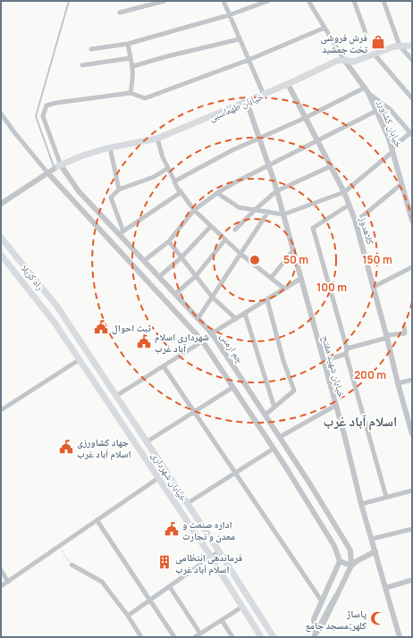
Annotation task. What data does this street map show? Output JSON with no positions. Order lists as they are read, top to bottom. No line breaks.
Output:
{"streets":{"main road":["خیابان طهماسبی","راه کربلا","خیابان شهرداری"],"street":["خیابان کشاورز","کلاهدوز","چم ارمنی","خیابان شهید مفتح"]},"crossings":[["خیابان طهماسبی","خیابان کشاورز"],["خیابان طهماسبی","کلاهدوز"],["خیابان طهماسبی","چم ارمنی"],["خیابان طهماسبی","خیابان شهید مفتح"],["راه کربلا","خیابان شهرداری"]],"districts":["اسلام آباد غرب"],"places":{"shop":["فرش فروشی تخت جمشید"],"public building":["ثبت احوال","شهرداری اسلام آباد غرب","جهاد کشاورزی اسلام آباد غرب","اداره صنعت و معدن و تجارت"],"building":["فرماندهی انتظامی اسلام آباد غرب"],"mosque":["پاساژ کلهر;مسجد جامع"]},"rings":["50 m","150 m","100 m","200 m"]}
